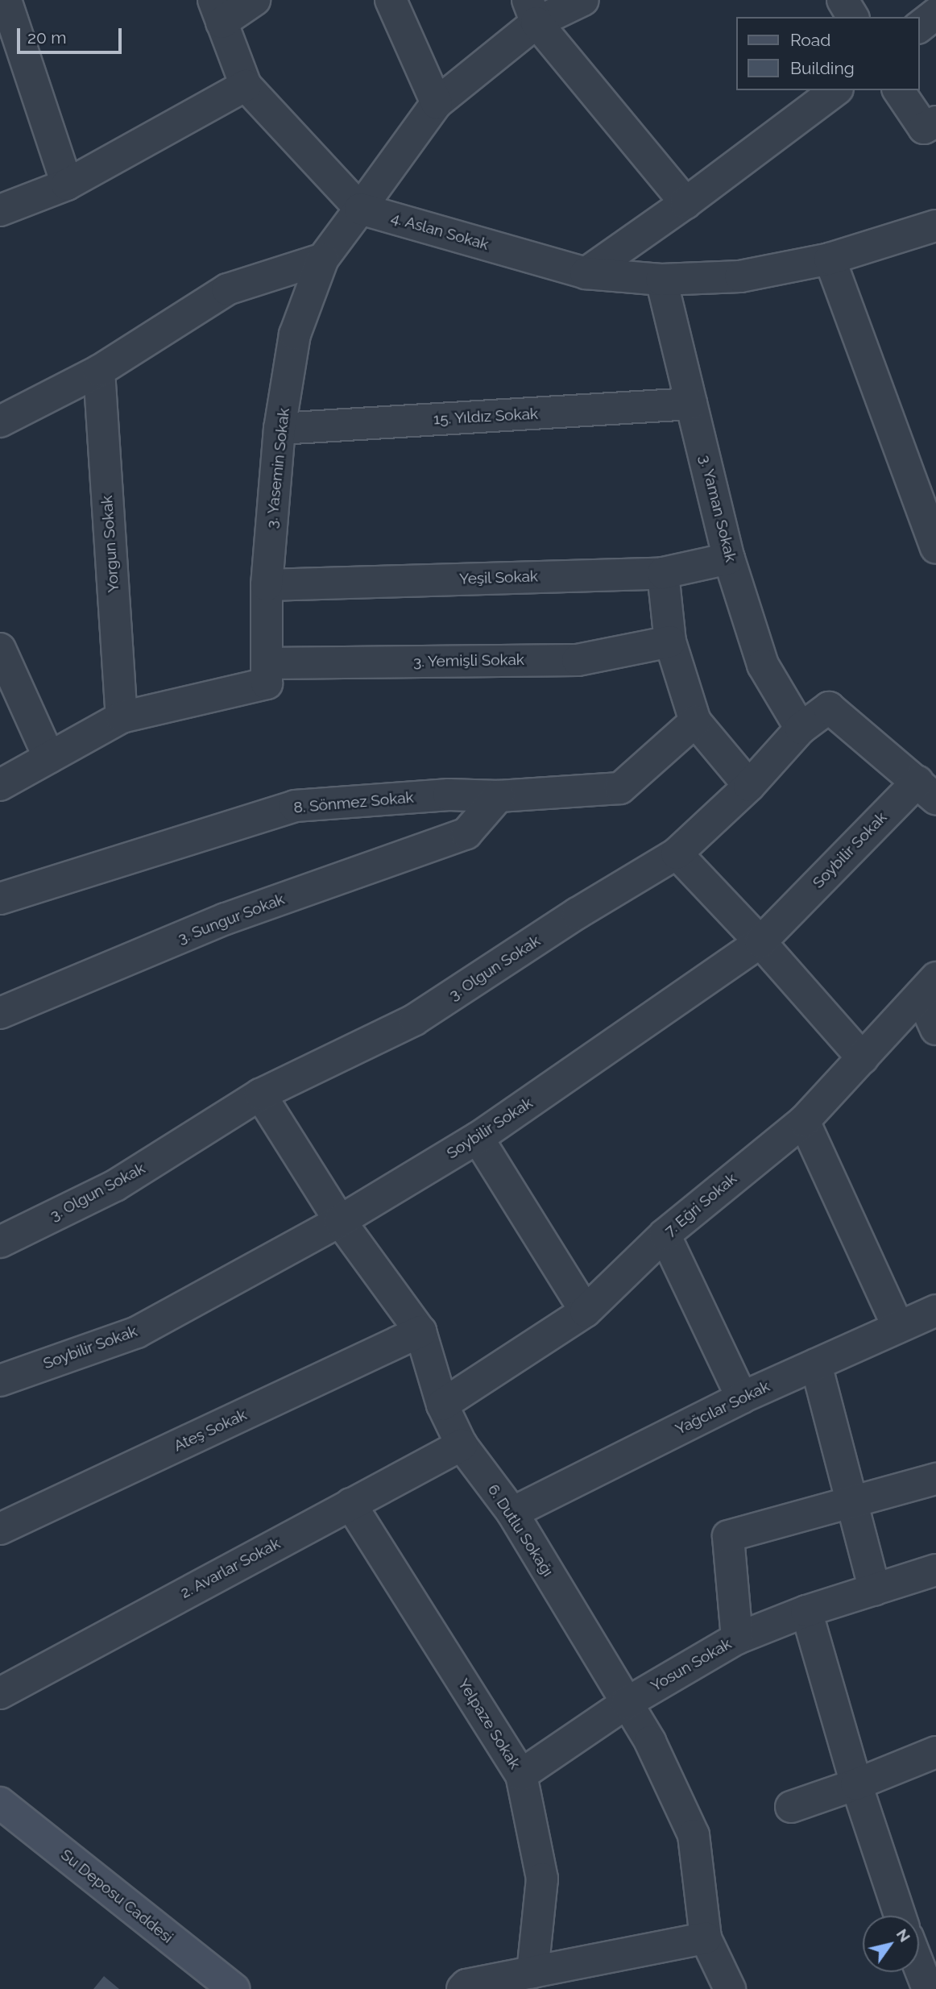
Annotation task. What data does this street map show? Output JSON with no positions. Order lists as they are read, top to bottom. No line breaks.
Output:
{"streets":{"main road":["Su Deposu Caddesi"],"street":["4. Aslan Sokak","15. Yıldız Sokak","3. Yasemin Sokak","3. Yaman Sokak","Yorgun Sokak","Yeşil Sokak","3. Yemişli Sokak","8. Sönmez Sokak","Soybilir Sokak","3. Sungur Sokak","3. Olgun Sokak","7. Eğri Sokak","Yağcılar Sokak","Ateş Sokak","6. Dutlu Sokağı","2. Avarlar Sokak","Yosun Sokak","Yelpaze Sokak"]},"crossings":[["4. Aslan Sokak","3. Yaman Sokak"],["15. Yıldız Sokak","3. Yasemin Sokak"],["15. Yıldız Sokak","3. Yaman Sokak"],["3. Yasemin Sokak","Yeşil Sokak"],["3. Yasemin Sokak","3. Yemişli Sokak"],["3. Yaman Sokak","Yeşil Sokak"],["3. Yaman Sokak","3. Olgun Sokak"],["Yorgun Sokak","3. Yemişli Sokak"],["8. Sönmez Sokak","3. Sungur Sokak"],["Soybilir Sokak","3. Olgun Sokak"],["Soybilir Sokak","6. Dutlu Sokağı"],["3. Olgun Sokak","6. Dutlu Sokağı"],["7. Eğri Sokak","6. Dutlu Sokağı"],["Yağcılar Sokak","6. Dutlu Sokağı"],["Ateş Sokak","6. Dutlu Sokağı"],["6. Dutlu Sokağı","2. Avarlar Sokak"],["6. Dutlu Sokağı","Yosun Sokak"],["2. Avarlar Sokak","Yelpaze Sokak"],["Yosun Sokak","Yelpaze Sokak"]],"legend":["Road","Building"],"scale_bar":"20 m","north":"top right"}
